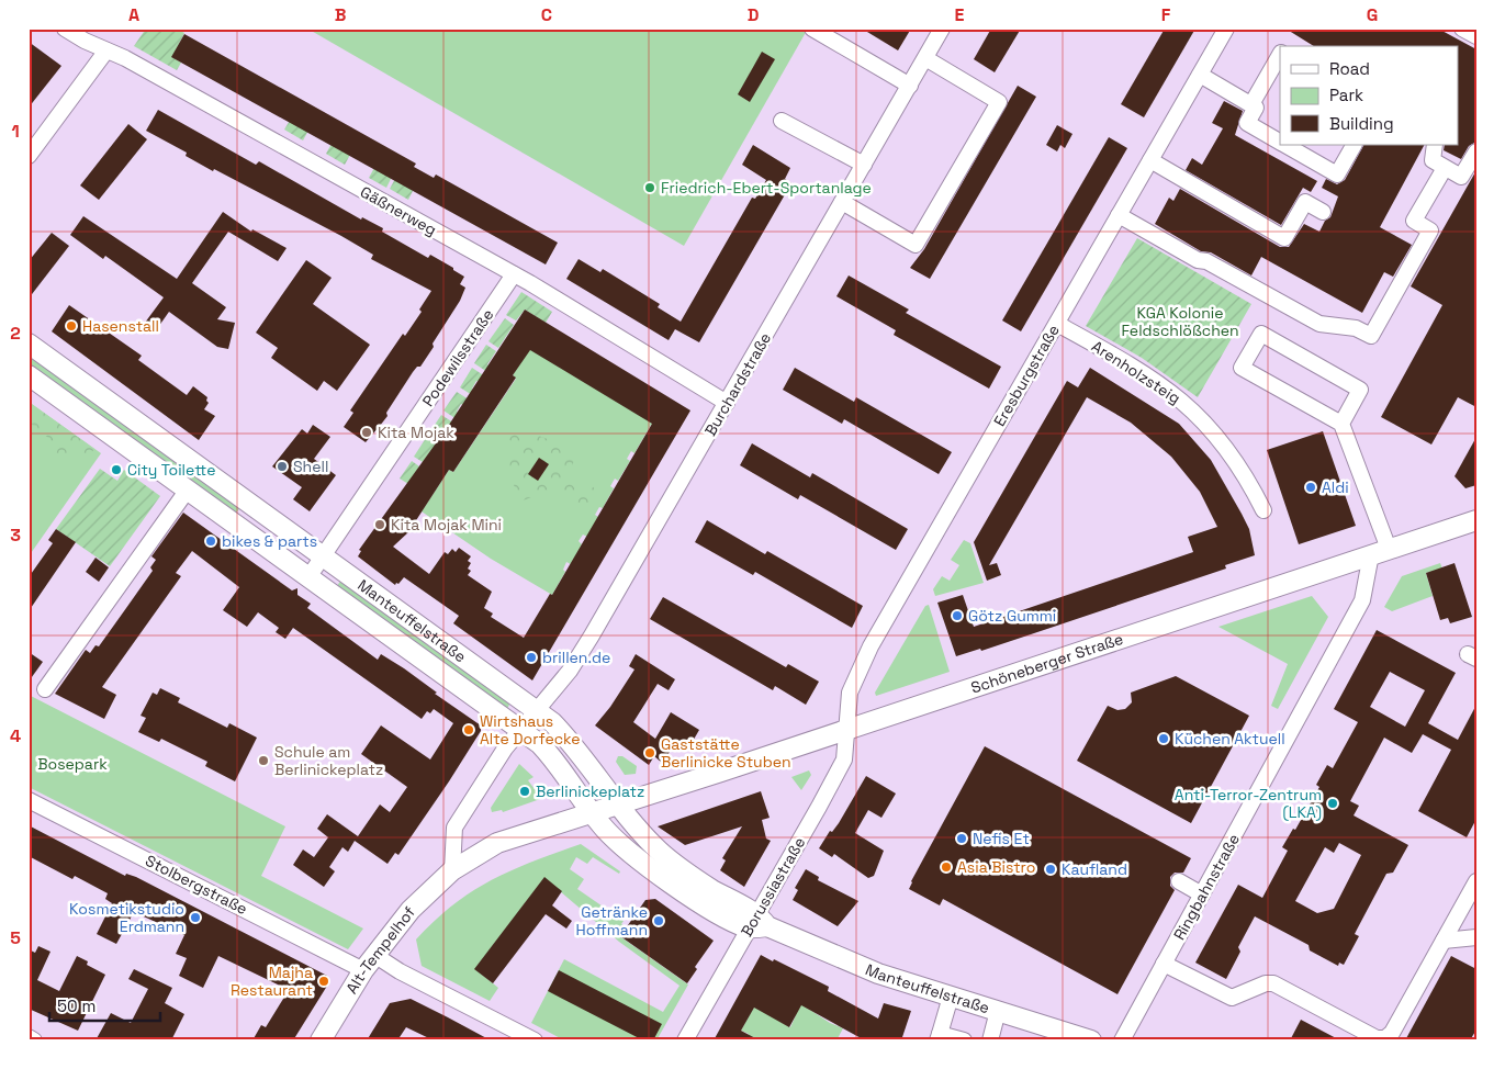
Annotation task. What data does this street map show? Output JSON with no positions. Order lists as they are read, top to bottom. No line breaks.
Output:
{"streets":{"main road":["Manteuffelstraße","Schöneberger Straße","Alt-Tempelhof"],"street":["Gäßnerweg","Podewilsstraße","Arenholzsteig","Eresburgstraße","Burchardstraße","Stolbergstraße","Borussiastraße","Ringbahnstraße"]},"crossings":[["Gäßnerweg","Podewilsstraße"],["Gäßnerweg","Burchardstraße"],["Podewilsstraße","Manteuffelstraße"],["Arenholzsteig","Eresburgstraße"],["Eresburgstraße","Schöneberger Straße"],["Eresburgstraße","Borussiastraße"],["Burchardstraße","Manteuffelstraße"],["Manteuffelstraße","Schöneberger Straße"],["Manteuffelstraße","Borussiastraße"],["Manteuffelstraße","Alt-Tempelhof"],["Schöneberger Straße","Borussiastraße"],["Schöneberger Straße","Ringbahnstraße"],["Schöneberger Straße","Alt-Tempelhof"],["Stolbergstraße","Alt-Tempelhof"]],"parks":["KGA Kolonie Feldschlößchen","Bosepark"],"places":["Friedrich-Ebert-Sportanlage","Hasenstall","Kita Mojak","Shell","City Toilette","Aldi","Kita Mojak Mini","bikes & parts","Götz Gummi","brillen.de","Wirtshaus Alte Dorfecke","Küchen Aktuell","Gaststätte Berlinicke Stuben","Schule am Berlinickeplatz","Berlinickeplatz","Anti-Terror-Zentrum (LKA)","Nefis Et","Asia Bistro","Kaufland","Kosmetikstudio Erdmann","Getränke Hoffmann","Majha Restaurant"],"legend":["Road","Park","Building"],"scale_bar":"50 m","grid":{"columns":["A","B","C","D","E","F","G"],"rows":["1","2","3","4","5"]}}
